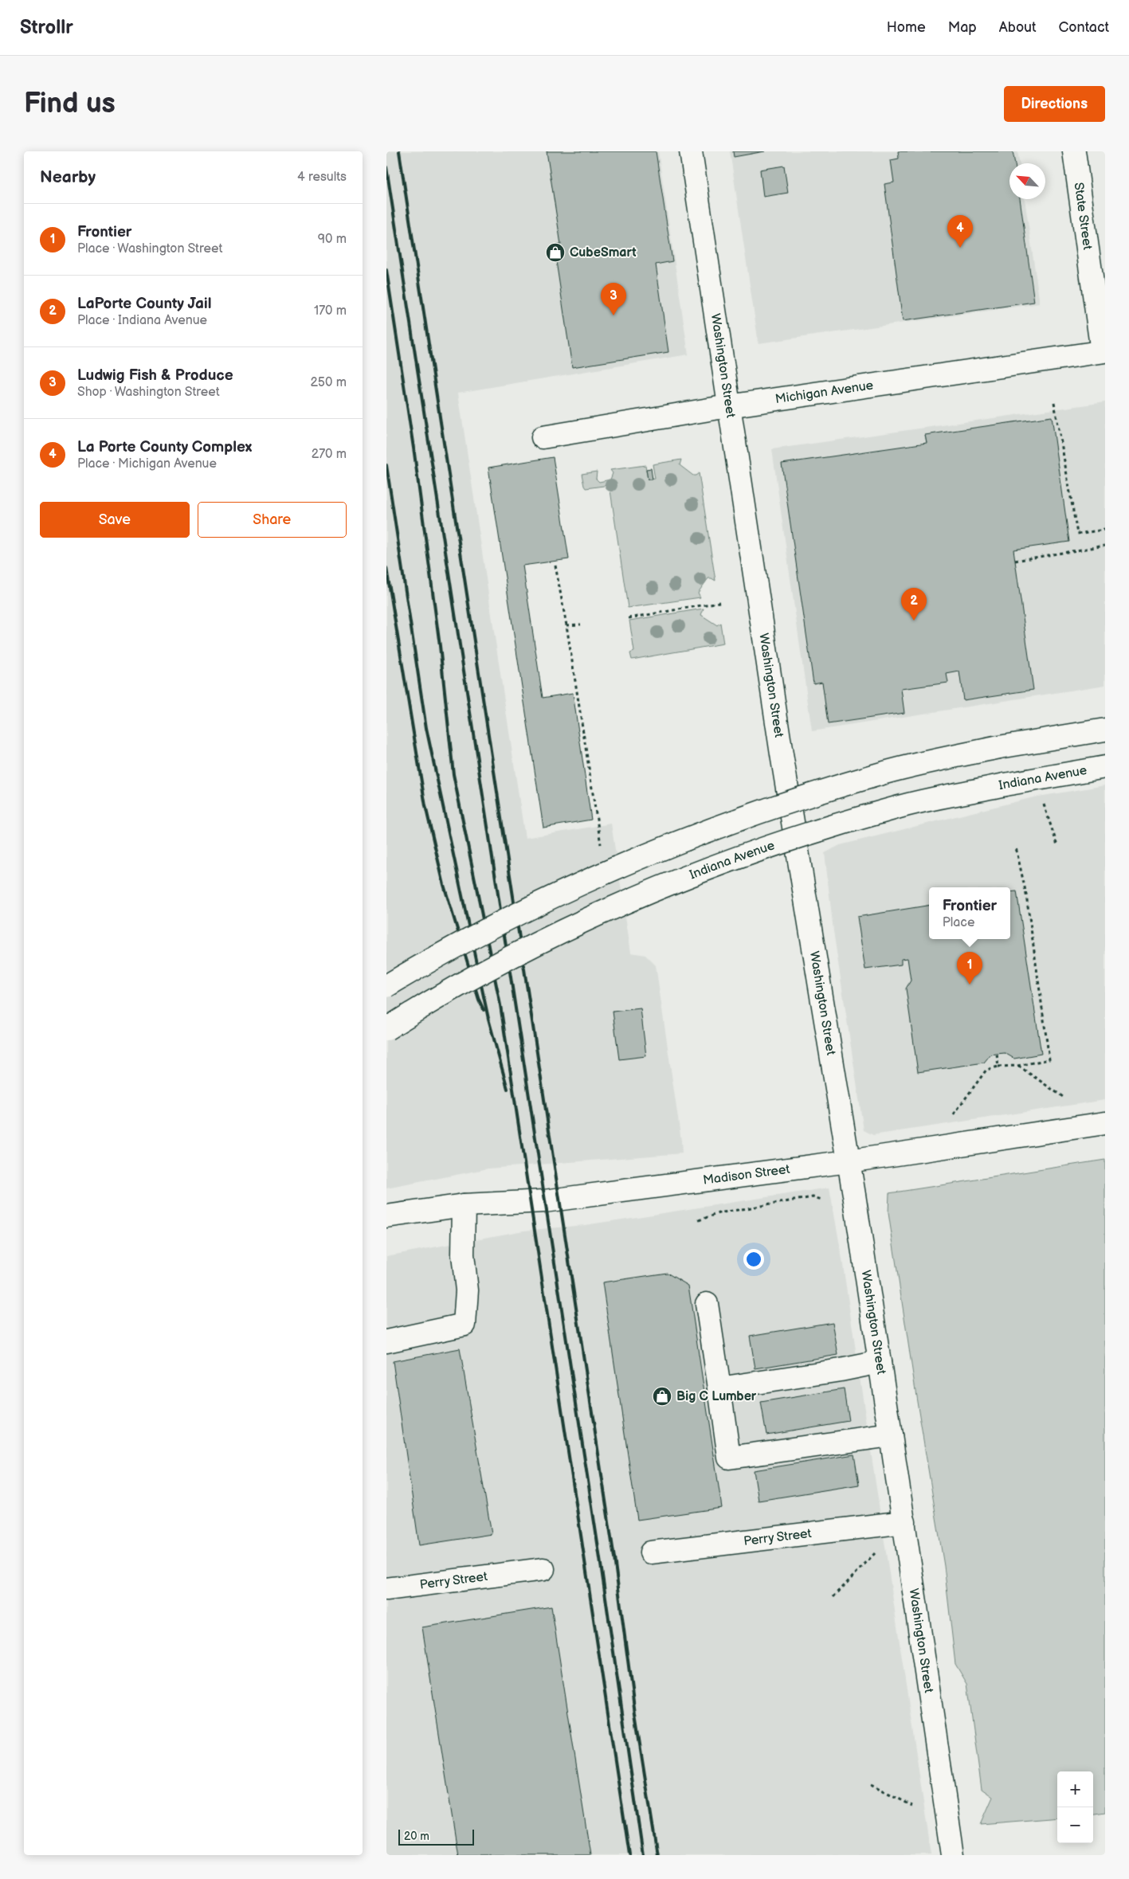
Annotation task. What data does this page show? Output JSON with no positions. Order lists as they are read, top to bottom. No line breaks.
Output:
{"streets":{"street":["State Street","Washington Street","Michigan Avenue","Indiana Avenue","Madison Street","Perry Street"]},"crossings":[["State Street","Michigan Avenue"],["Washington Street","Michigan Avenue"],["Washington Street","Madison Street"],["Washington Street","Perry Street"]],"places":{"shop":["CubeSmart","Big C Lumber"]},"scale_bar":"20 m","north":"top left","page":{"header":"Strollr","nav":["Home","Map","About","Contact"],"buttons":["Directions",["Save","Share"]],"title":"Find us","heading":["Nearby","4 results"],"list":[{"mark":"1","name":"Frontier","note":"Place · Washington Street","value":"90 m"},{"mark":"2","name":"LaPorte County Jail","note":"Place · Indiana Avenue","value":"170 m"},{"mark":"3","name":"Ludwig Fish & Produce","note":"Shop · Washington Street","value":"250 m"},{"mark":"4","name":"La Porte County Complex","note":"Place · Michigan Avenue","value":"270 m"}],"pins":["4","3","2","1"],"popup":["Frontier","Place"],"map_buttons":["+","−"],"scale":"20 m"}}
